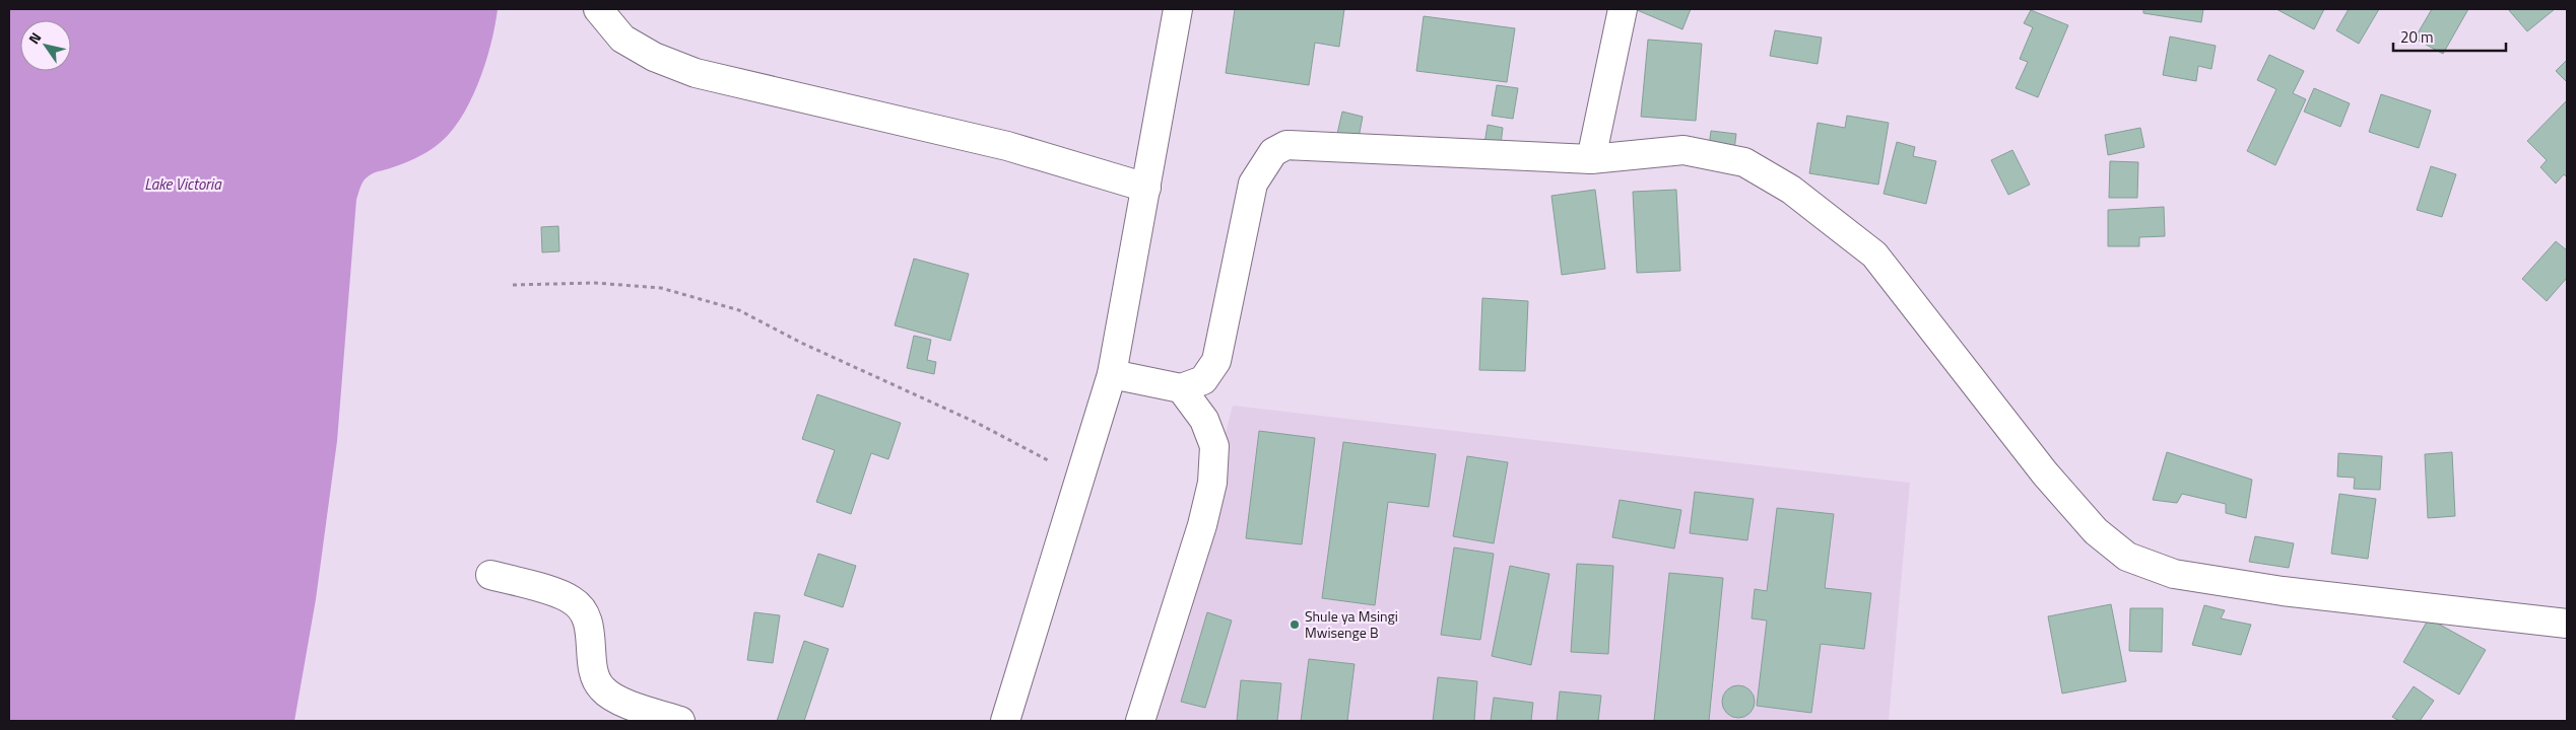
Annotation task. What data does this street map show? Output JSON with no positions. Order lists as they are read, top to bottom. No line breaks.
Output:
{"water":["Lake Victoria"],"places":["Shule ya Msingi Mwisenge B"],"scale_bar":"20 m","north":"top left"}
